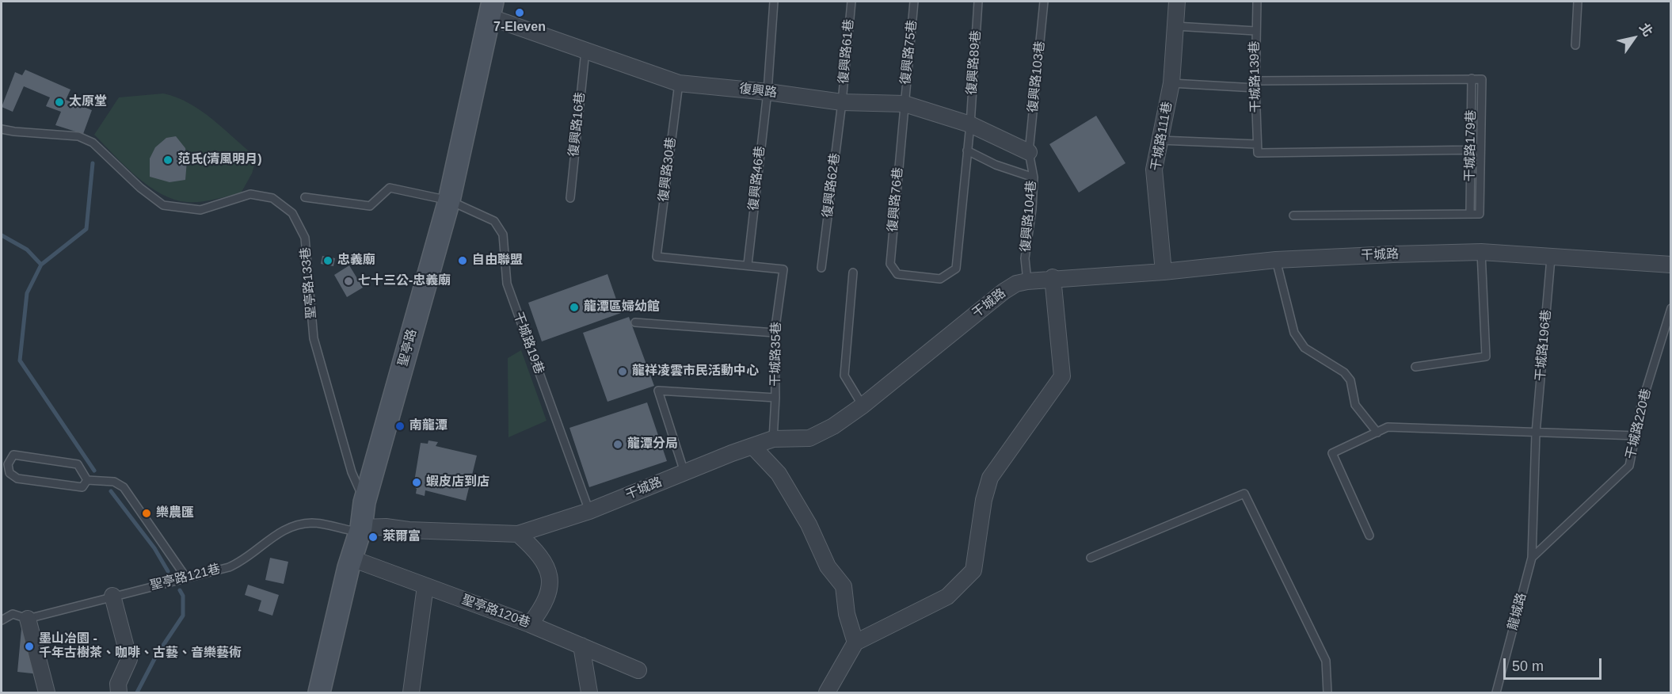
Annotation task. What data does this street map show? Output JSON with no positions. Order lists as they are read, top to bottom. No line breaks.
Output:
{"streets":{"street":["復興路","干城路111巷","干城路","聖亭路","聖亭路120巷"],"lane":["復興路61巷","復興路75巷","復興路89巷","復興路103巷","干城路139巷","復興路16巷","干城路179巷","復興路30巷","復興路46巷","復興路62巷","復興路76巷","復興路104巷","聖亭路133巷","干城路19巷","干城路196巷","干城路35巷","干城路220巷","聖亭路121巷","龍城路"]},"crossings":[["復興路61巷","復興路"],["復興路61巷","復興路62巷"],["復興路75巷","復興路"],["復興路75巷","復興路76巷"],["復興路89巷","復興路"],["復興路89巷","復興路76巷"],["復興路103巷","復興路"],["復興路103巷","復興路104巷"],["干城路139巷","干城路179巷"],["復興路","復興路16巷"],["復興路","復興路30巷"],["復興路","復興路46巷"],["復興路","復興路62巷"],["復興路","復興路76巷"],["復興路","復興路104巷"],["復興路","聖亭路"],["干城路111巷","干城路"],["復興路30巷","復興路46巷"],["復興路30巷","干城路35巷"],["復興路46巷","干城路35巷"],["復興路104巷","干城路"],["干城路","干城路19巷"],["干城路","干城路196巷"],["干城路","聖亭路"],["干城路","干城路35巷"],["干城路","聖亭路121巷"],["聖亭路133巷","聖亭路"],["干城路19巷","聖亭路"],["干城路196巷","干城路220巷"],["干城路196巷","龍城路"],["聖亭路","聖亭路121巷"],["聖亭路","聖亭路120巷"],["干城路220巷","龍城路"]],"places":["7-Eleven","太原堂","范氏(清風明月)","忠義廟","自由聯盟","七十三公-忠義廟","龍潭區婦幼館","龍祥凌雲市民活動中心","南龍潭","龍潭分局","蝦皮店到店","樂農匯","萊爾富","墨山冶園 - 千年古樹茶、咖啡、古藝、音樂藝術"],"scale_bar":"50 m","north":"top right"}
